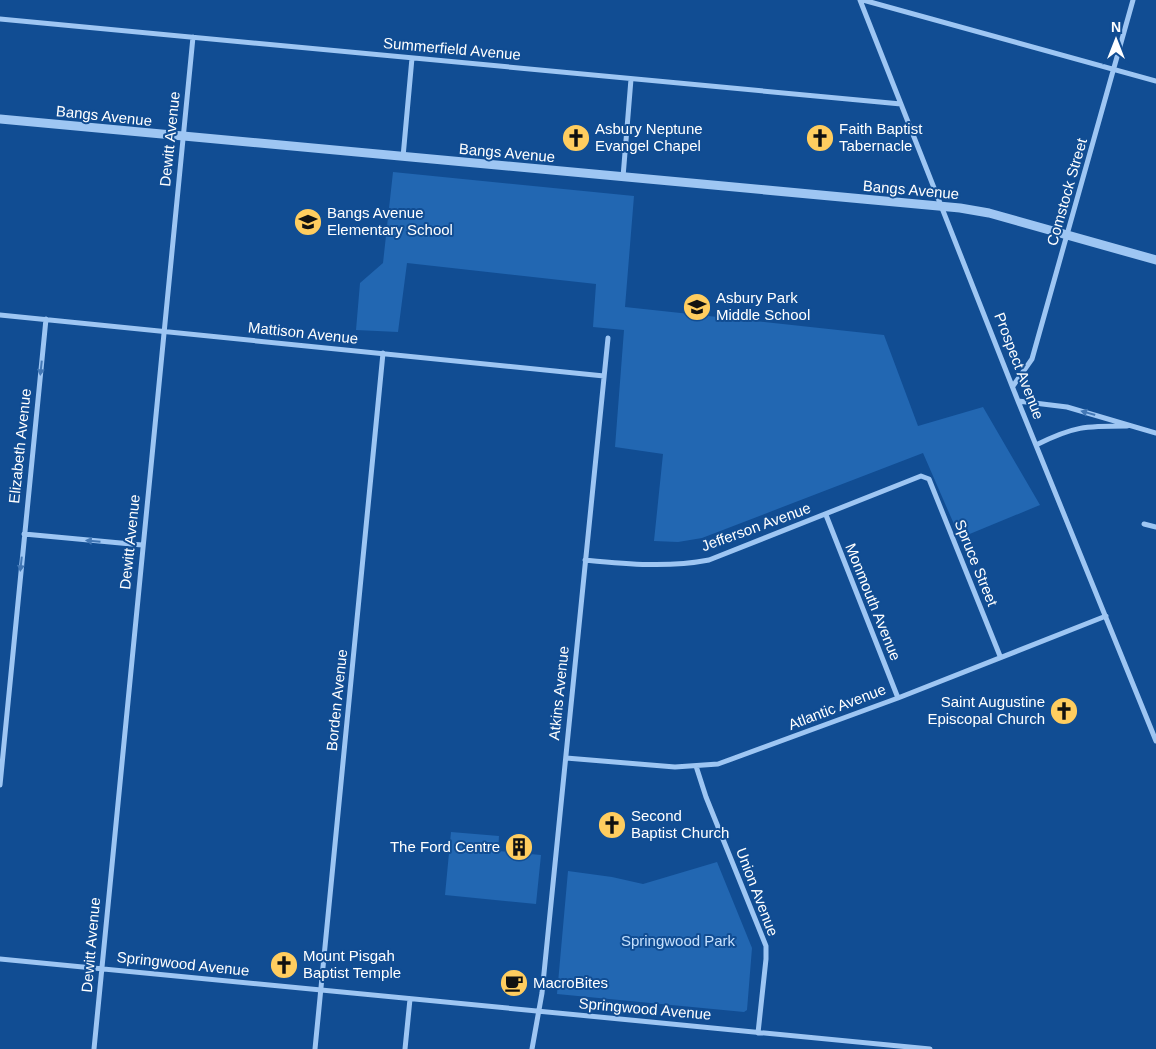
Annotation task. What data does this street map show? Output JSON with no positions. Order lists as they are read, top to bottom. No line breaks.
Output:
{"streets":{"street":["Summerfield Avenue","Bangs Avenue","Dewitt Avenue","Comstock Street","Mattison Avenue","Prospect Avenue","Elizabeth Avenue","Jefferson Avenue","Spruce Street","Monmouth Avenue","Atkins Avenue","Borden Avenue","Atlantic Avenue","Union Avenue","Springwood Avenue"]},"crossings":[["Summerfield Avenue","Dewitt Avenue"],["Summerfield Avenue","Prospect Avenue"],["Bangs Avenue","Dewitt Avenue"],["Bangs Avenue","Comstock Street"],["Bangs Avenue","Prospect Avenue"],["Dewitt Avenue","Mattison Avenue"],["Dewitt Avenue","Springwood Avenue"],["Comstock Street","Prospect Avenue"],["Mattison Avenue","Elizabeth Avenue"],["Mattison Avenue","Atkins Avenue"],["Mattison Avenue","Borden Avenue"],["Prospect Avenue","Atlantic Avenue"],["Jefferson Avenue","Spruce Street"],["Jefferson Avenue","Monmouth Avenue"],["Jefferson Avenue","Atkins Avenue"],["Spruce Street","Atlantic Avenue"],["Monmouth Avenue","Atlantic Avenue"],["Atkins Avenue","Atlantic Avenue"],["Atkins Avenue","Springwood Avenue"],["Borden Avenue","Springwood Avenue"],["Atlantic Avenue","Union Avenue"],["Union Avenue","Springwood Avenue"]],"one_way":["Elizabeth Avenue"],"parks":["Springwood Park"],"places":{"church":["Asbury Neptune Evangel Chapel","Faith Baptist Tabernacle","Saint Augustine Episcopal Church","Second Baptist Church","Mount Pisgah Baptist Temple"],"school or university":["Bangs Avenue Elementary School","Asbury Park Middle School"],"building":["The Ford Centre"],"cafe":["MacroBites"]},"north":"top"}
